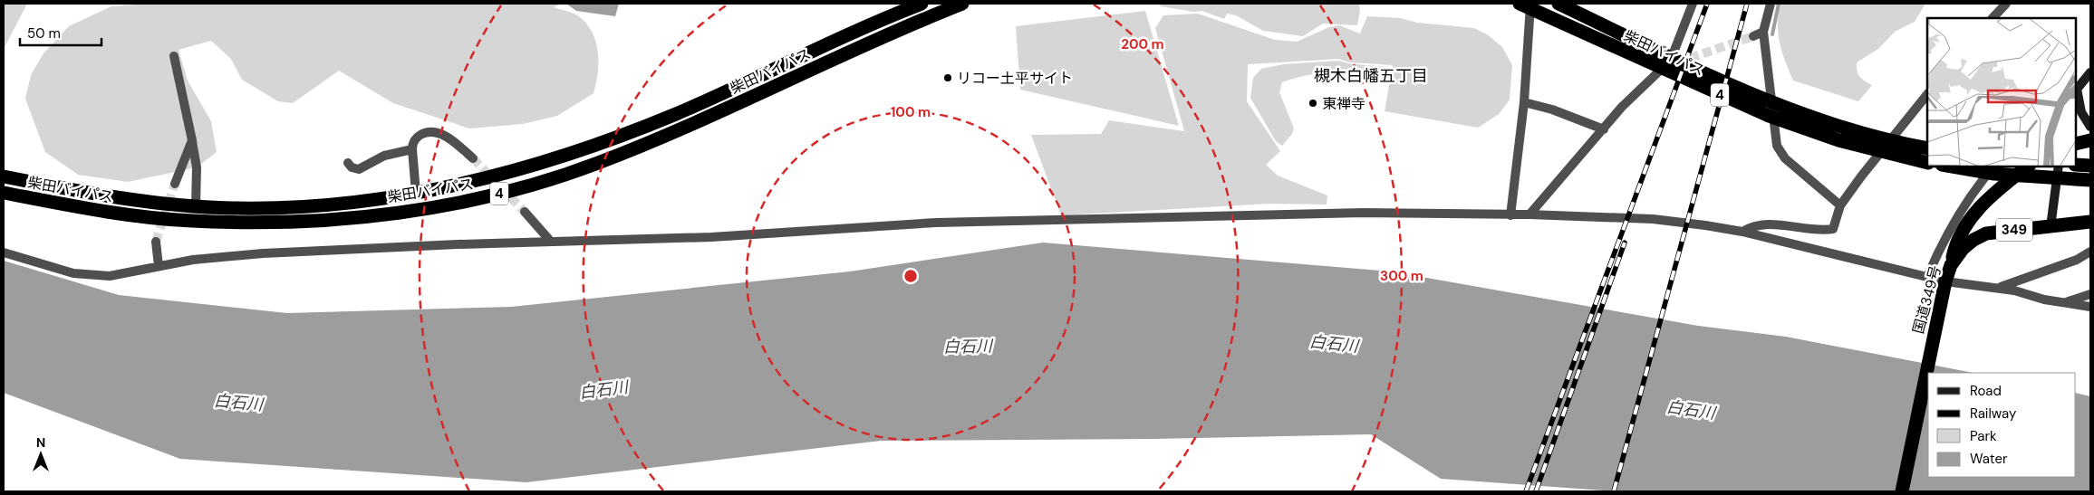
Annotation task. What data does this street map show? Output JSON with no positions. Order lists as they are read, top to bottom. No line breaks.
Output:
{"streets":{"highway":["柴田バイパス","4","349","国道349号"]},"crossings":[["349","国道349号"]],"districts":["槻木白幡五丁目"],"water":["白石川"],"places":["リコー土平サイト","東禅寺"],"legend":["Road","Railway","Park","Water"],"scale_bar":"50 m","north":"top","rings":["200 m","100 m","300 m"]}
